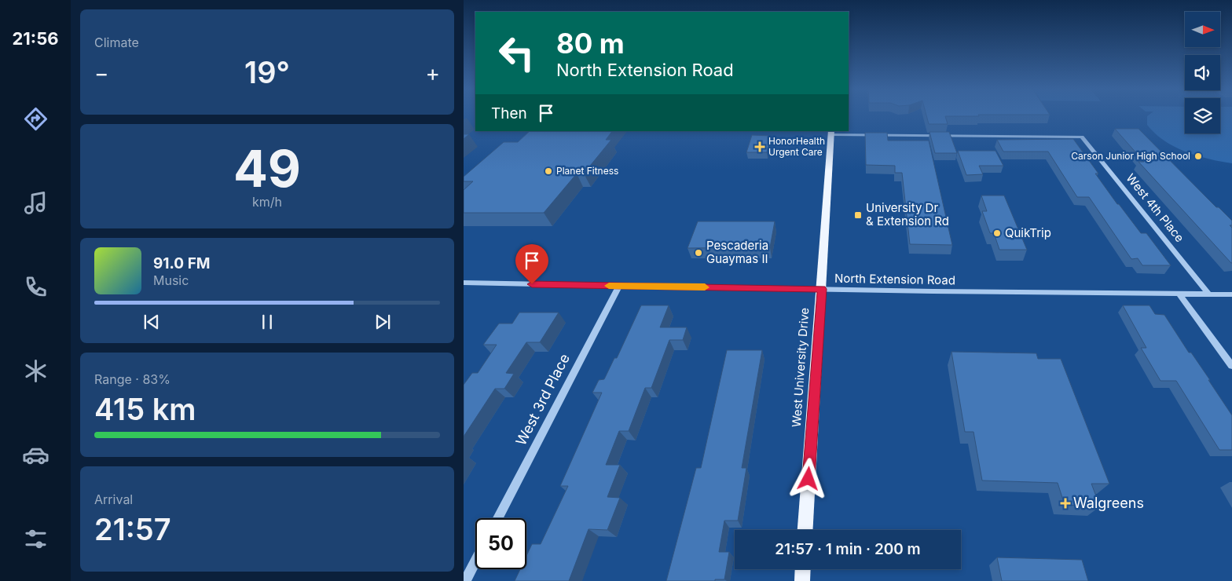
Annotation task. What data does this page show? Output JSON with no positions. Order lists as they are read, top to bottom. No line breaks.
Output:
{"streets":{"main road":["West University Drive"],"street":["West 4th Place","North Extension Road","West 3rd Place"]},"crossings":[["West 4th Place","North Extension Road"],["West 4th Place","West University Drive"],["North Extension Road","West University Drive"],["North Extension Road","West 3rd Place"]],"places":{"health":["HonorHealth Urgent Care","Walgreens"],"other":["Carson Junior High School","Planet Fitness","QuikTrip","Pescaderia Guaymas II"],"transit":["University Dr & Extension Rd"]},"north":"right","page":{"tabs":"21:56","tile":["Climate",["49","km/h"],["Range · 83%","415 km"],["Arrival","21:57"]],"turn":["80 m","North Extension Road"],"heat":["−","19°","+"],"then":"Then","song":["91.0 FM","Music"],"limit":"50","trip":"21:57 · 1 min · 200 m"}}
